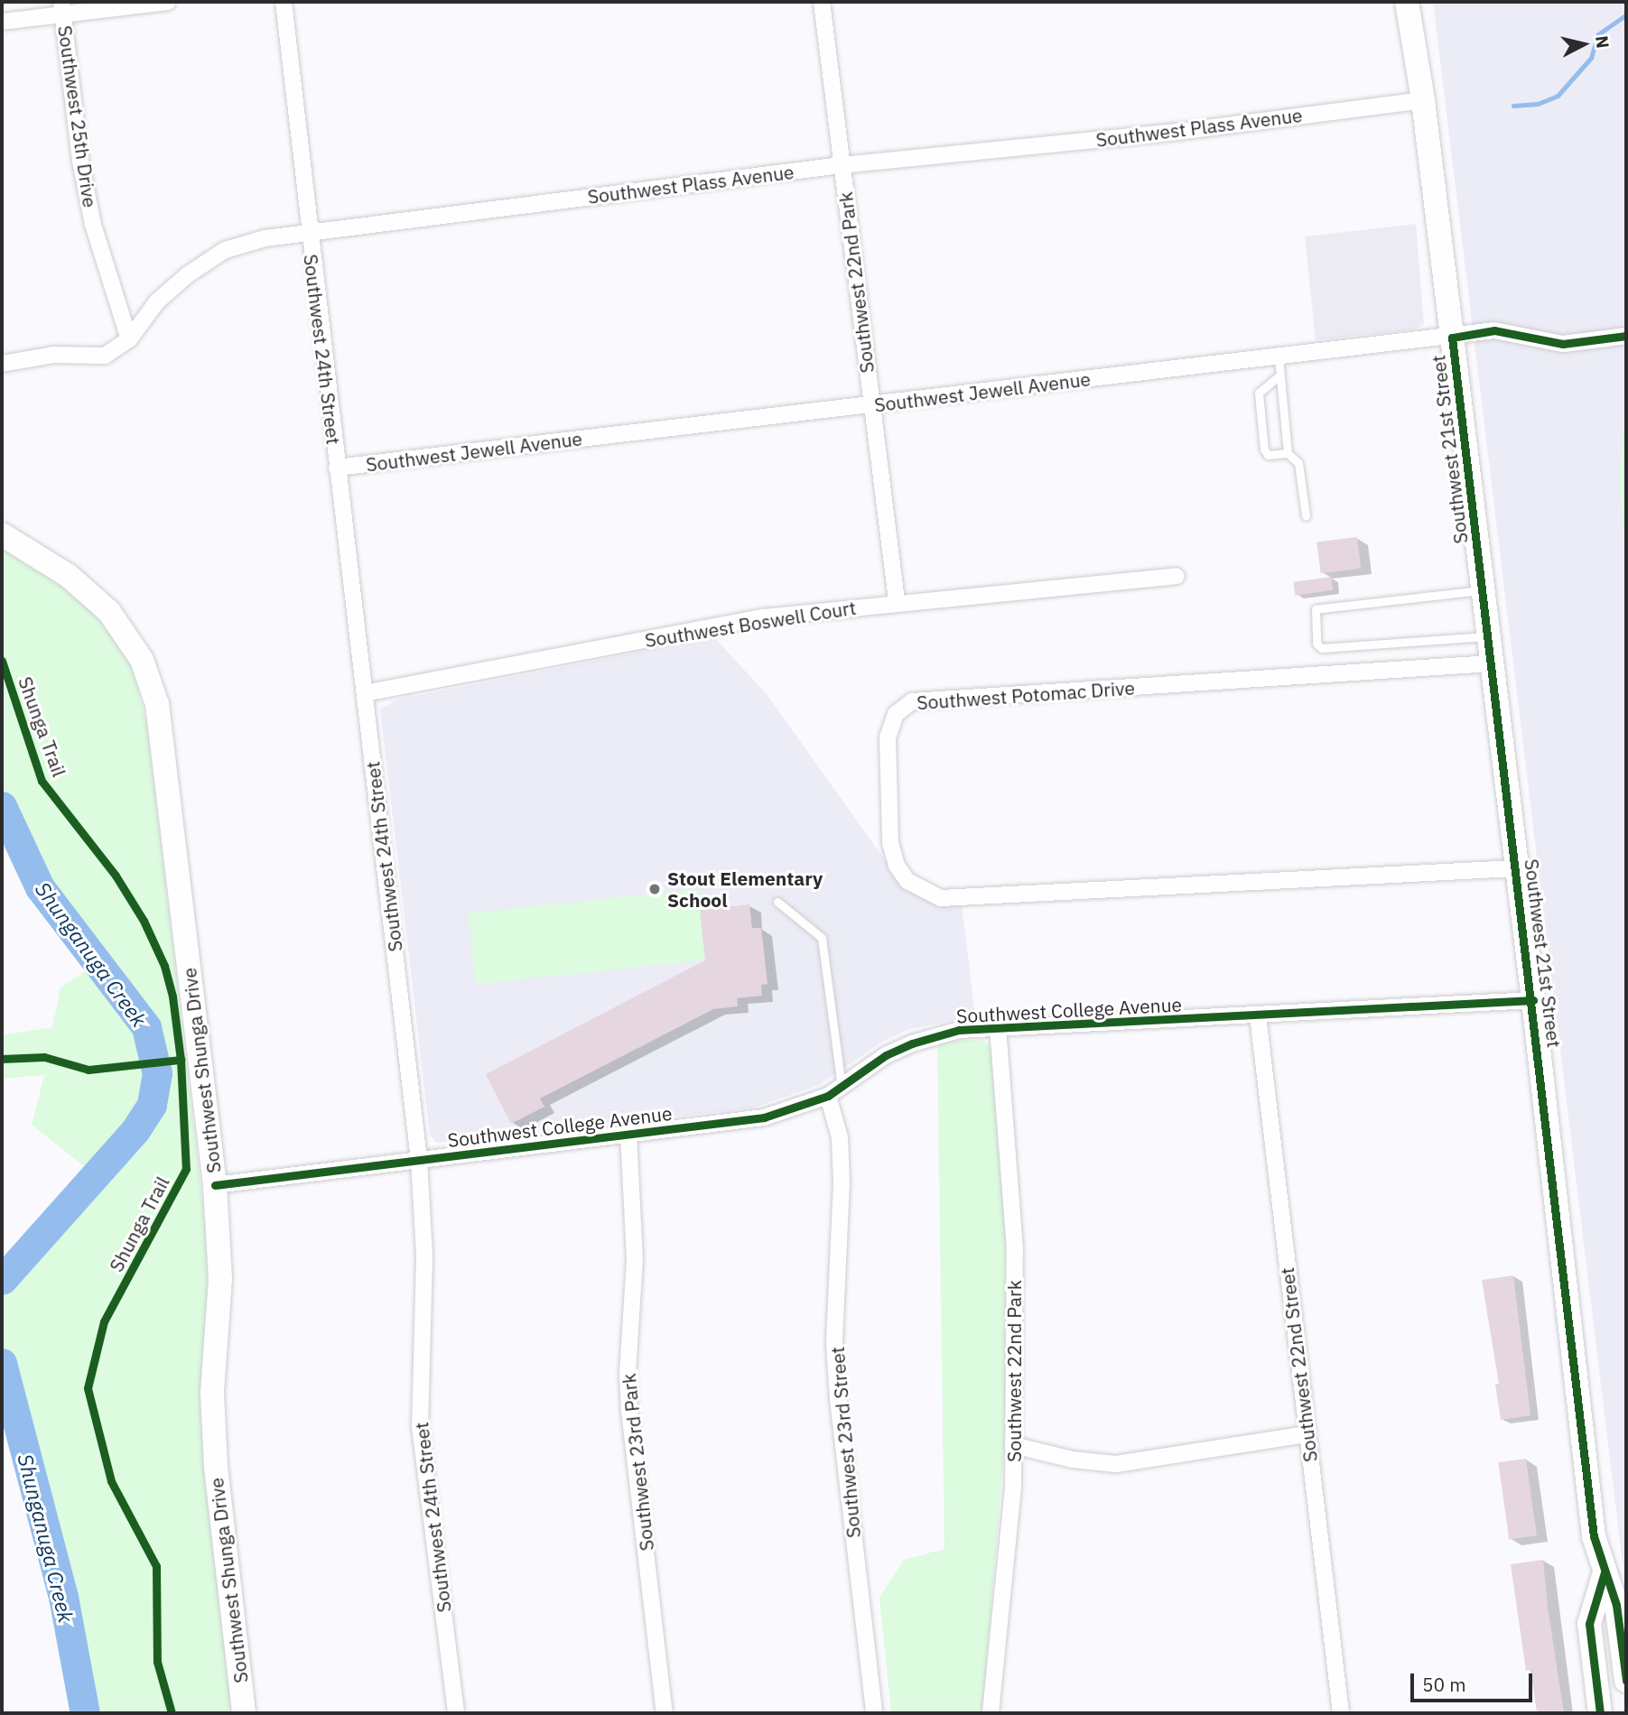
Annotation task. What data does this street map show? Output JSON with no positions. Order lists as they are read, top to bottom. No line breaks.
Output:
{"streets":{"main road":["Southwest 21st Street","Southwest Shunga Drive"],"street":["Southwest 25th Drive","Southwest Plass Avenue","Southwest 22nd Park","Southwest 24th Street","Southwest Jewell Avenue","Southwest Boswell Court","Southwest Potomac Drive","Southwest College Avenue","Southwest 22nd Street","Southwest 23rd Street","Southwest 23rd Park"],"cycle path":["Shunga Trail"]},"crossings":[["Southwest 25th Drive","Southwest Plass Avenue"],["Southwest Plass Avenue","Southwest 22nd Park"],["Southwest Plass Avenue","Southwest 24th Street"],["Southwest Plass Avenue","Southwest 21st Street"],["Southwest 22nd Park","Southwest Jewell Avenue"],["Southwest 22nd Park","Southwest Boswell Court"],["Southwest 22nd Park","Southwest College Avenue"],["Southwest 24th Street","Southwest Jewell Avenue"],["Southwest 24th Street","Southwest Boswell Court"],["Southwest 24th Street","Southwest College Avenue"],["Southwest Jewell Avenue","Southwest 21st Street"],["Southwest 21st Street","Southwest Potomac Drive"],["Southwest 21st Street","Southwest College Avenue"],["Southwest College Avenue","Southwest Shunga Drive"],["Southwest College Avenue","Southwest 22nd Street"],["Southwest College Avenue","Southwest 23rd Street"],["Southwest College Avenue","Southwest 23rd Park"]],"water":["Shunganuga Creek"],"places":["Stout Elementary School"],"scale_bar":"50 m","north":"right"}
